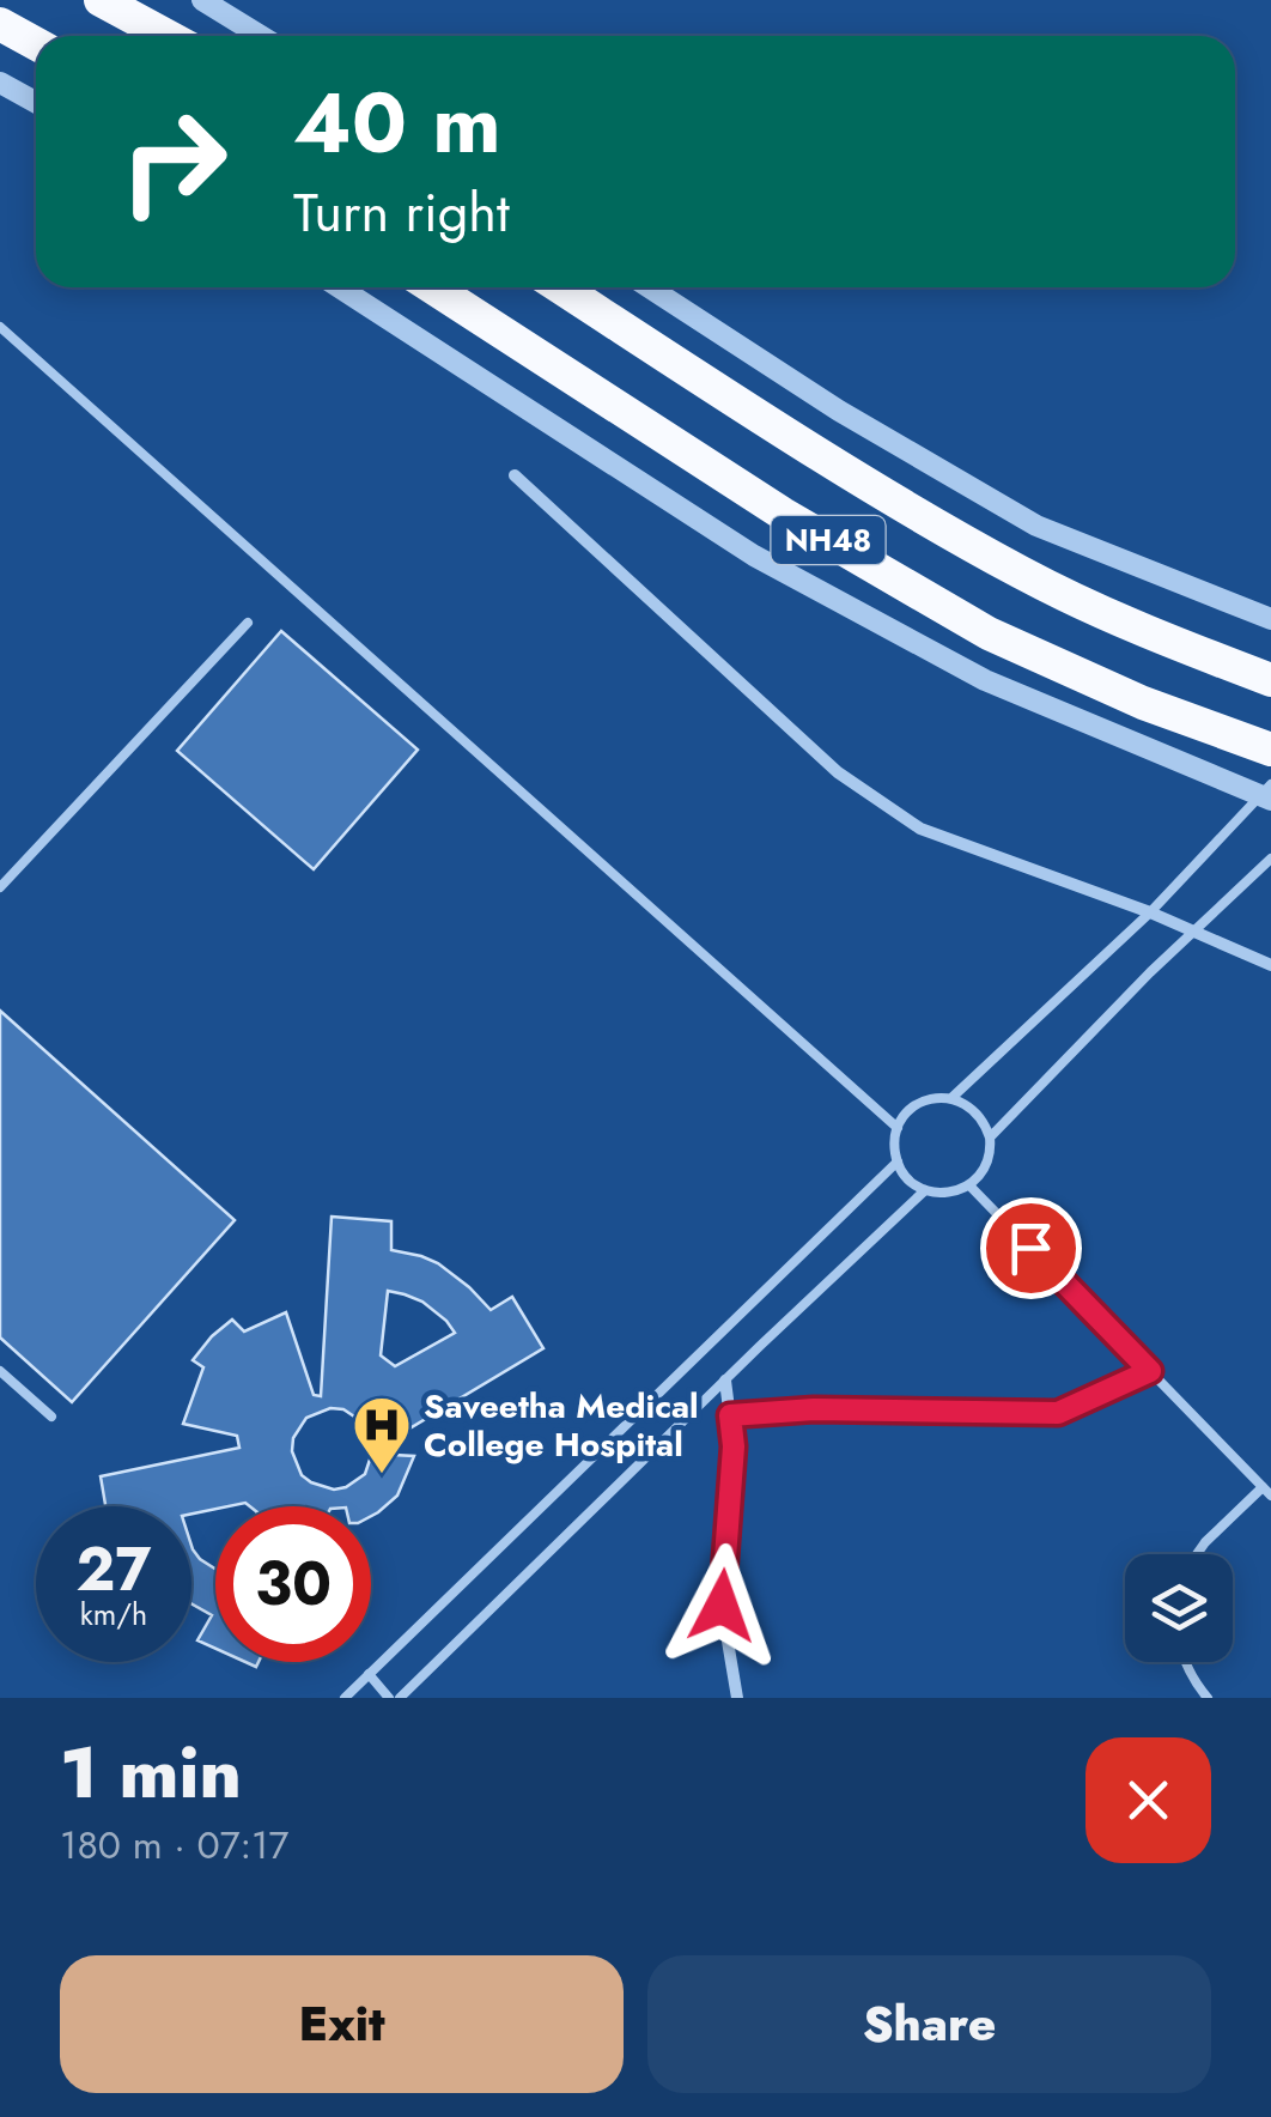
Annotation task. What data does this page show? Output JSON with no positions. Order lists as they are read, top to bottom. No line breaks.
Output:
{"streets":{"highway":["NH48"]},"places":{"hospital":["Saveetha Medical College Hospital"]},"page":{"turn":["40 m","Turn right"],"speed":"27 km/h","limit":"30","heading":["1 min","180 m · 07:17"],"buttons":["Exit","Share"]}}
